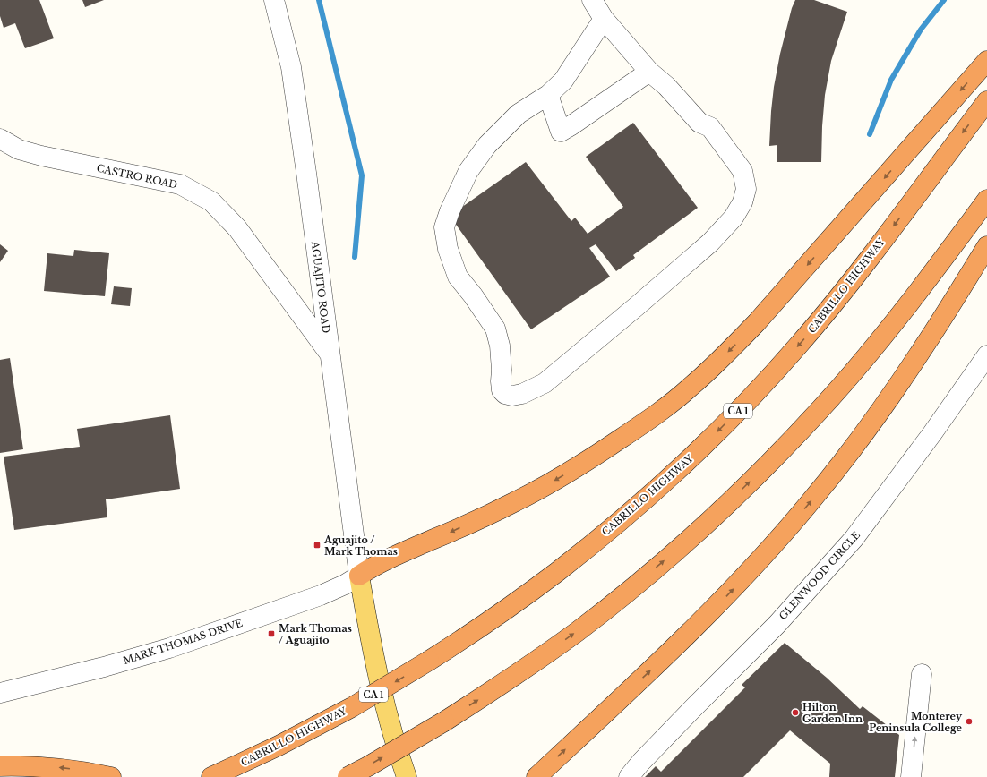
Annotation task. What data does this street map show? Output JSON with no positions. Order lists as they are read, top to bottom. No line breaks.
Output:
{"streets":{"highway":["CABRILLO HIGHWAY","CA 1"],"street":["CASTRO ROAD","AGUAJITO ROAD","GLENWOOD CIRCLE","MARK THOMAS DRIVE"]},"crossings":[["CASTRO ROAD","AGUAJITO ROAD"],["AGUAJITO ROAD","MARK THOMAS DRIVE"]],"places":{"transit":["Aguajito / Mark Thomas","Mark Thomas / Aguajito"],"other":["Hilton Garden Inn","Monterey Peninsula College"]}}
